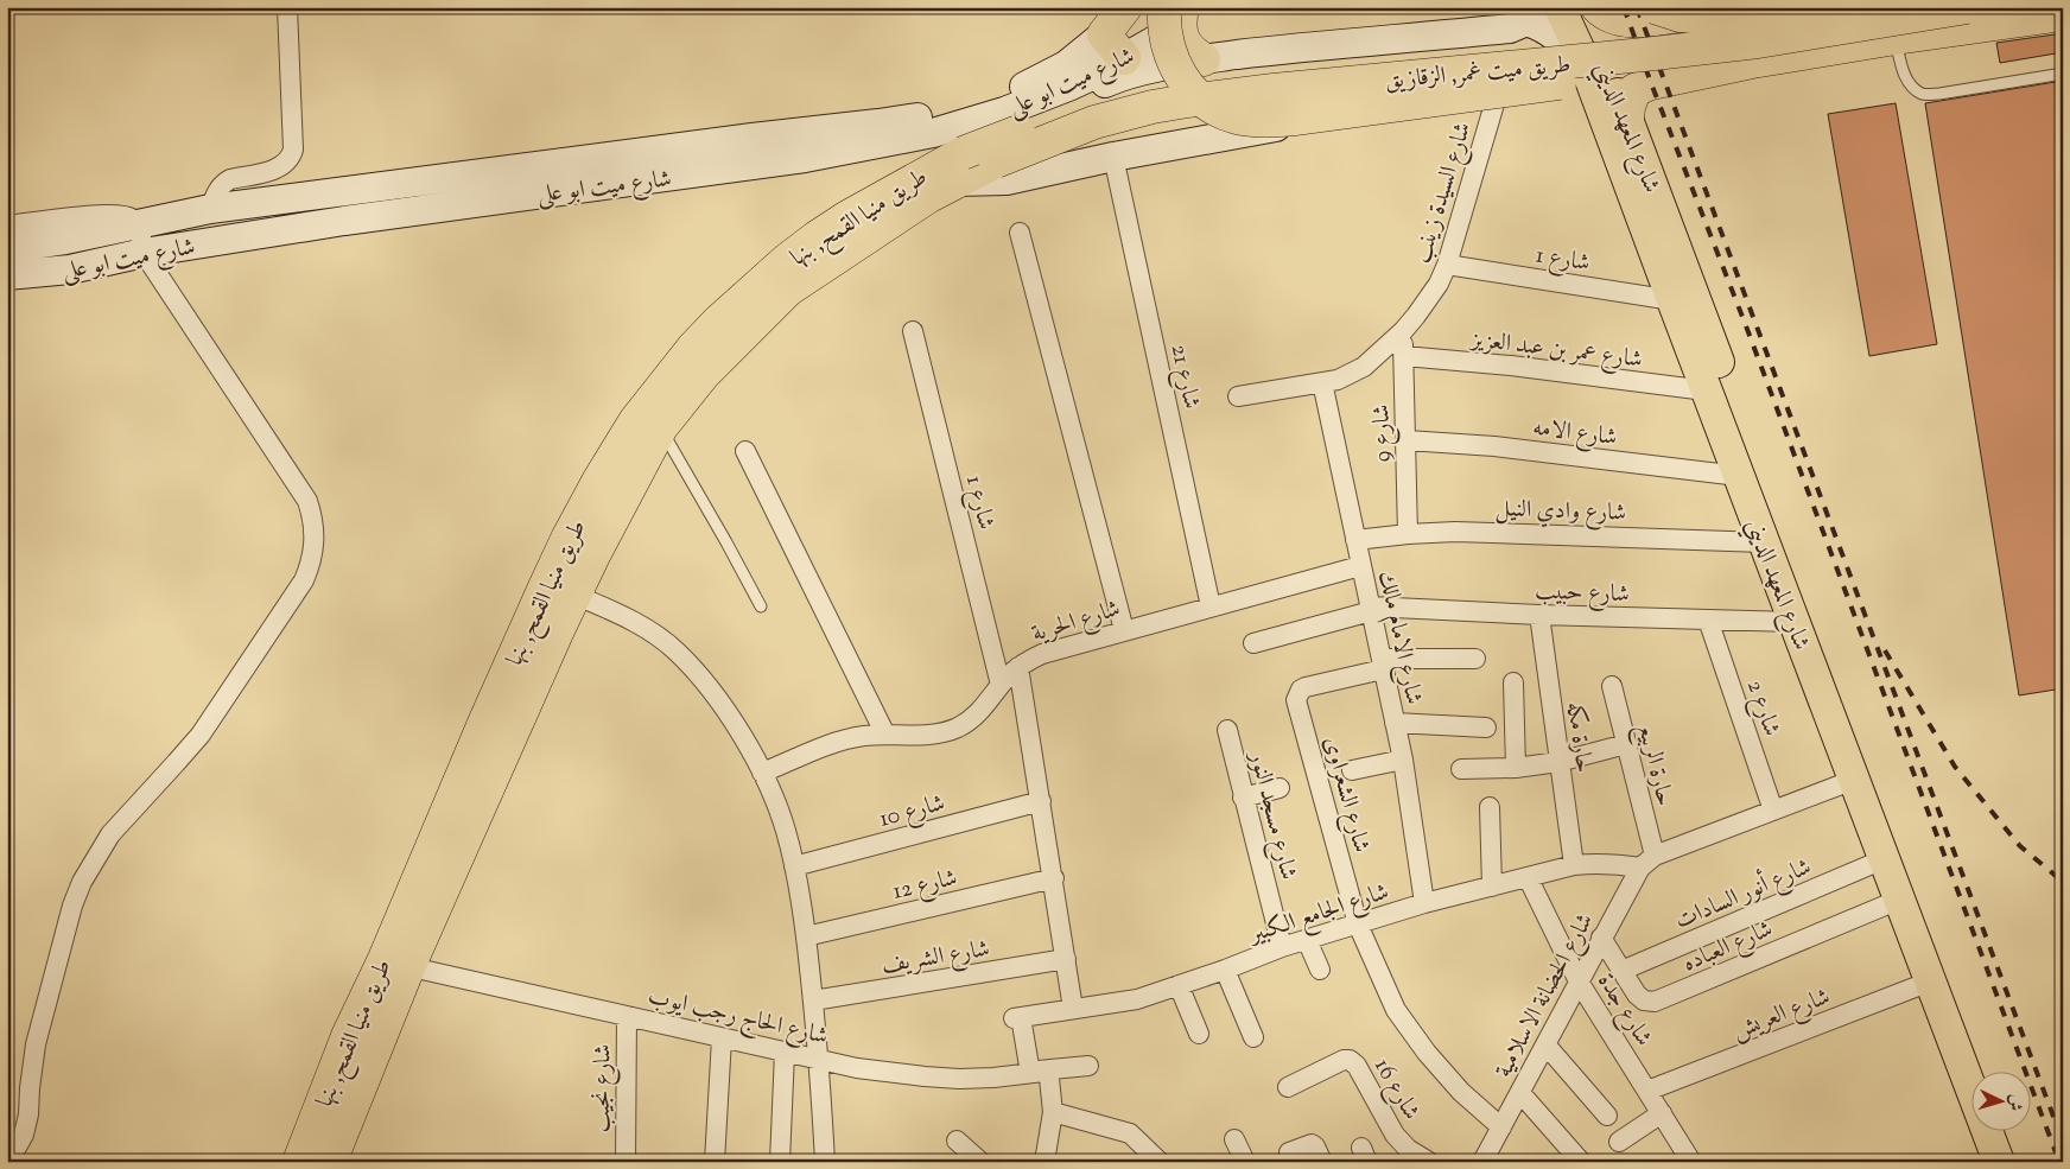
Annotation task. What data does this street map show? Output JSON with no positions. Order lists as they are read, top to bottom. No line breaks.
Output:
{"streets":{"highway":["طريق ميت غمر, الزقازيق","طريق منيا القمح, بنها"],"main road":["شارع ميت ابو على","شارع المعهد الديني"],"street":["شارع السيدة زينب","شارع 1","شارع عمر بن عبد العزيز","شارع 21","شارع الامه","شارع 9","شارع وادي النيل","شارع حبيب","شارع الحرية","شارع الامام مالك","شارع 2","حارة مكه","حارة الربيع","شارع الشعراوى","شارع 10","شارع مسجد النور","شارع 12","شارع أنور السادات","شارع الجامع الكبير","شارع العباده","شارع الشريف","شارع الحضانة الاسلامية","شارع جدة","شارع العريش","شارع الحاج رجب ايوب","شارع نجيب","شارع 16"]},"crossings":[["طريق ميت غمر, الزقازيق","طريق منيا القمح, بنها"],["شارع المعهد الديني","شارع 1"],["شارع المعهد الديني","شارع عمر بن عبد العزيز"],["شارع المعهد الديني","شارع الامه"],["شارع المعهد الديني","شارع وادي النيل"],["شارع المعهد الديني","شارع حبيب"],["شارع المعهد الديني","شارع أنور السادات"],["شارع المعهد الديني","شارع الجامع الكبير"],["شارع المعهد الديني","شارع العباده"],["شارع المعهد الديني","شارع العريش"],["شارع السيدة زينب","شارع 1"],["شارع السيدة زينب","شارع 9"],["شارع السيدة زينب","شارع الامام مالك"],["طريق منيا القمح, بنها","شارع الحاج رجب ايوب"],["شارع 1","شارع الحرية"],["شارع عمر بن عبد العزيز","شارع 9"],["شارع 21","شارع الحرية"],["شارع الامه","شارع 9"],["شارع 9","شارع وادي النيل"],["شارع وادي النيل","شارع الامام مالك"],["شارع حبيب","شارع الامام مالك"],["شارع حبيب","شارع 2"],["شارع حبيب","حارة مكه"],["شارع الحرية","شارع الامام مالك"],["شارع الامام مالك","شارع الشعراوى"],["شارع الامام مالك","شارع الجامع الكبير"],["شارع 2","شارع الجامع الكبير"],["حارة مكه","شارع الجامع الكبير"],["حارة الربيع","شارع الجامع الكبير"],["حارة الربيع","شارع الحضانة الاسلامية"],["شارع الشعراوى","شارع الجامع الكبير"],["شارع الشعراوى","شارع الحضانة الاسلامية"],["شارع مسجد النور","شارع الجامع الكبير"],["شارع أنور السادات","شارع العباده"],["شارع الجامع الكبير","شارع الحضانة الاسلامية"],["شارع الجامع الكبير","شارع جدة"],["شارع الجامع الكبير","شارع الحاج رجب ايوب"],["شارع العباده","شارع الحضانة الاسلامية"],["شارع الحضانة الاسلامية","شارع جدة"],["شارع جدة","شارع العريش"],["شارع الحاج رجب ايوب","شارع نجيب"]],"north":"right"}
